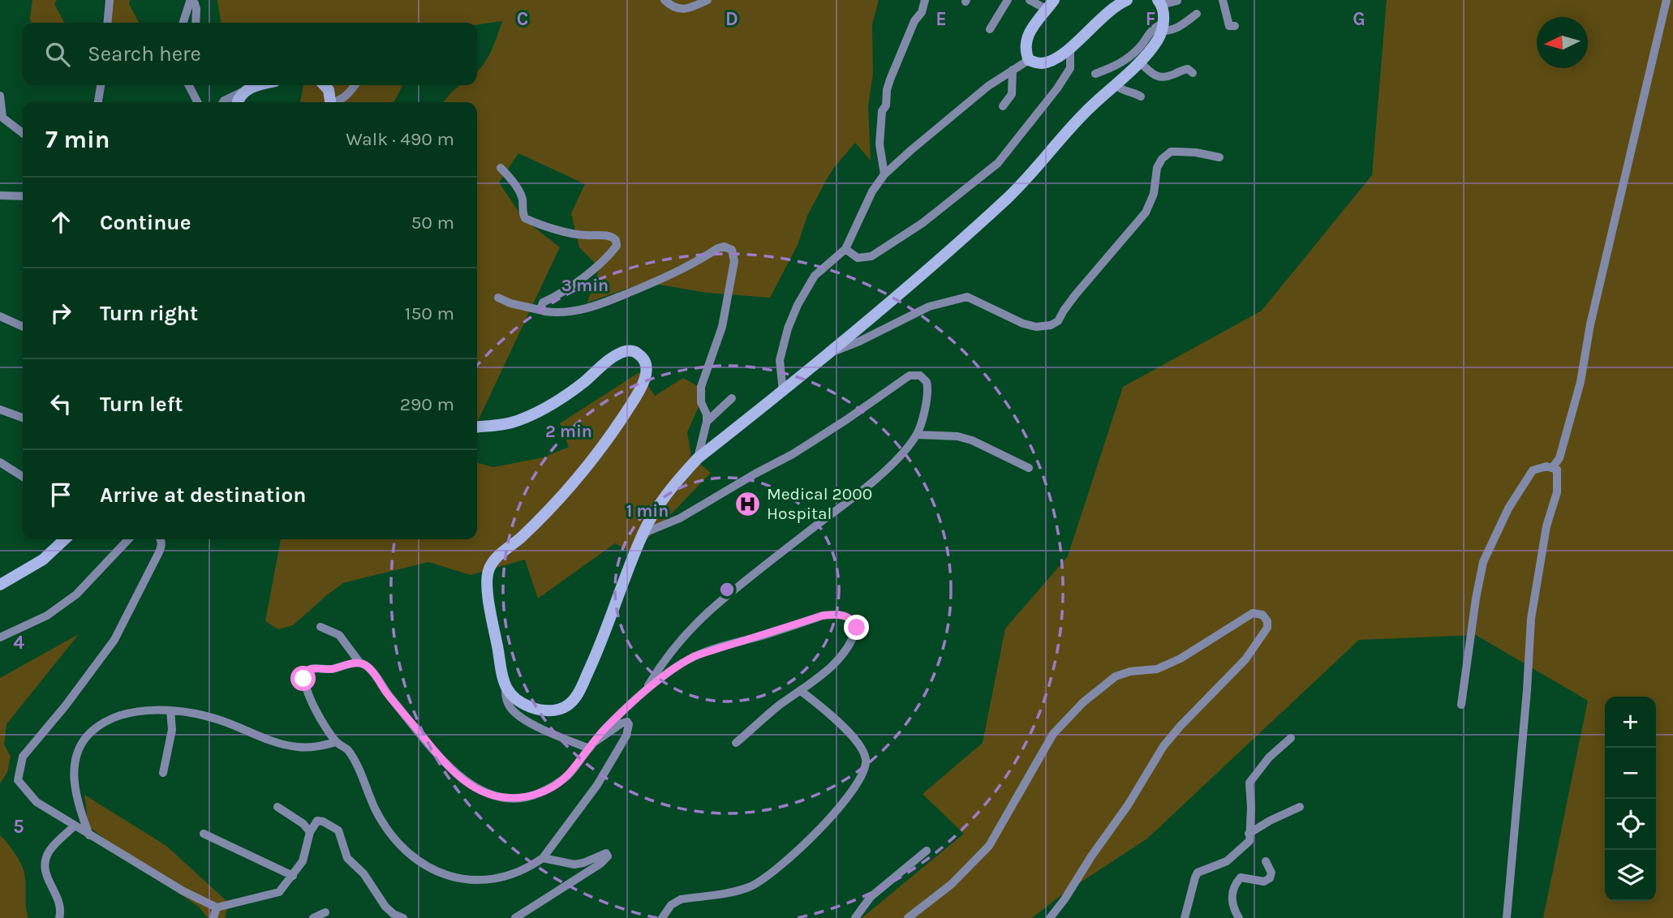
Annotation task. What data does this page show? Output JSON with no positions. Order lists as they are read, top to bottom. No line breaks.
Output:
{"places":{"hospital":["Medical 2000 Hospital"]},"north":"left","page":{"search":"Search here","heading":["7 min","Walk · 490 m"],"list":[["Continue","50 m"],["Turn right","150 m"],["Turn left","290 m"],"Arrive at destination"],"map_buttons":["+","−"]},"grid":{"columns":["C","D","E","F","G"],"rows":["4","5"]},"rings":["3 min","2 min","1 min"]}
